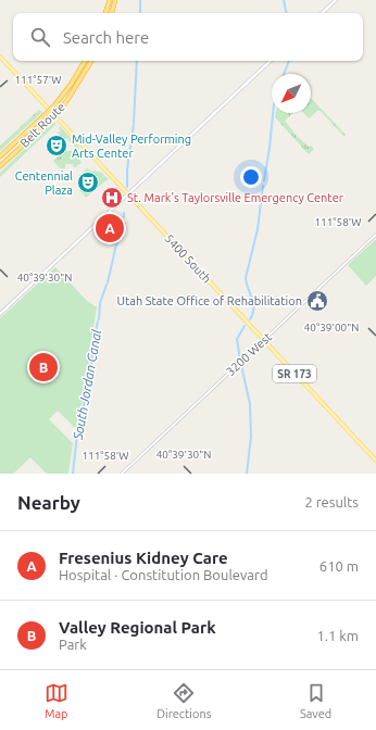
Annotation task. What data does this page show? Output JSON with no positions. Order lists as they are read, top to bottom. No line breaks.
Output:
{"streets":{"highway":["Belt Route"],"main road":["5400 South","SR 173"],"street":["3200 West"]},"crossings":[["5400 South","3200 West"]],"water":["South Jordan Canal"],"places":{"theatre":["Mid-Valley Performing Arts Center","Centennial Plaza"],"hospital":["St. Mark's Taylorsville Emergency Center"],"public building":["Utah State Office of Rehabilitation"]},"north":"bottom left","page":{"search":"Search here","pins":["A","B"],"heading":["Nearby","2 results"],"list":[{"mark":"A","name":"Fresenius Kidney Care","note":"Hospital · Constitution Boulevard","value":"610 m"},{"mark":"B","name":"Valley Regional Park","note":"Park","value":"1.1 km"}],"nav":["Map","Directions","Saved"]},"coordinates":["111°57'W","111°58'W","40°39'30\"N","40°39'00\"N"]}
